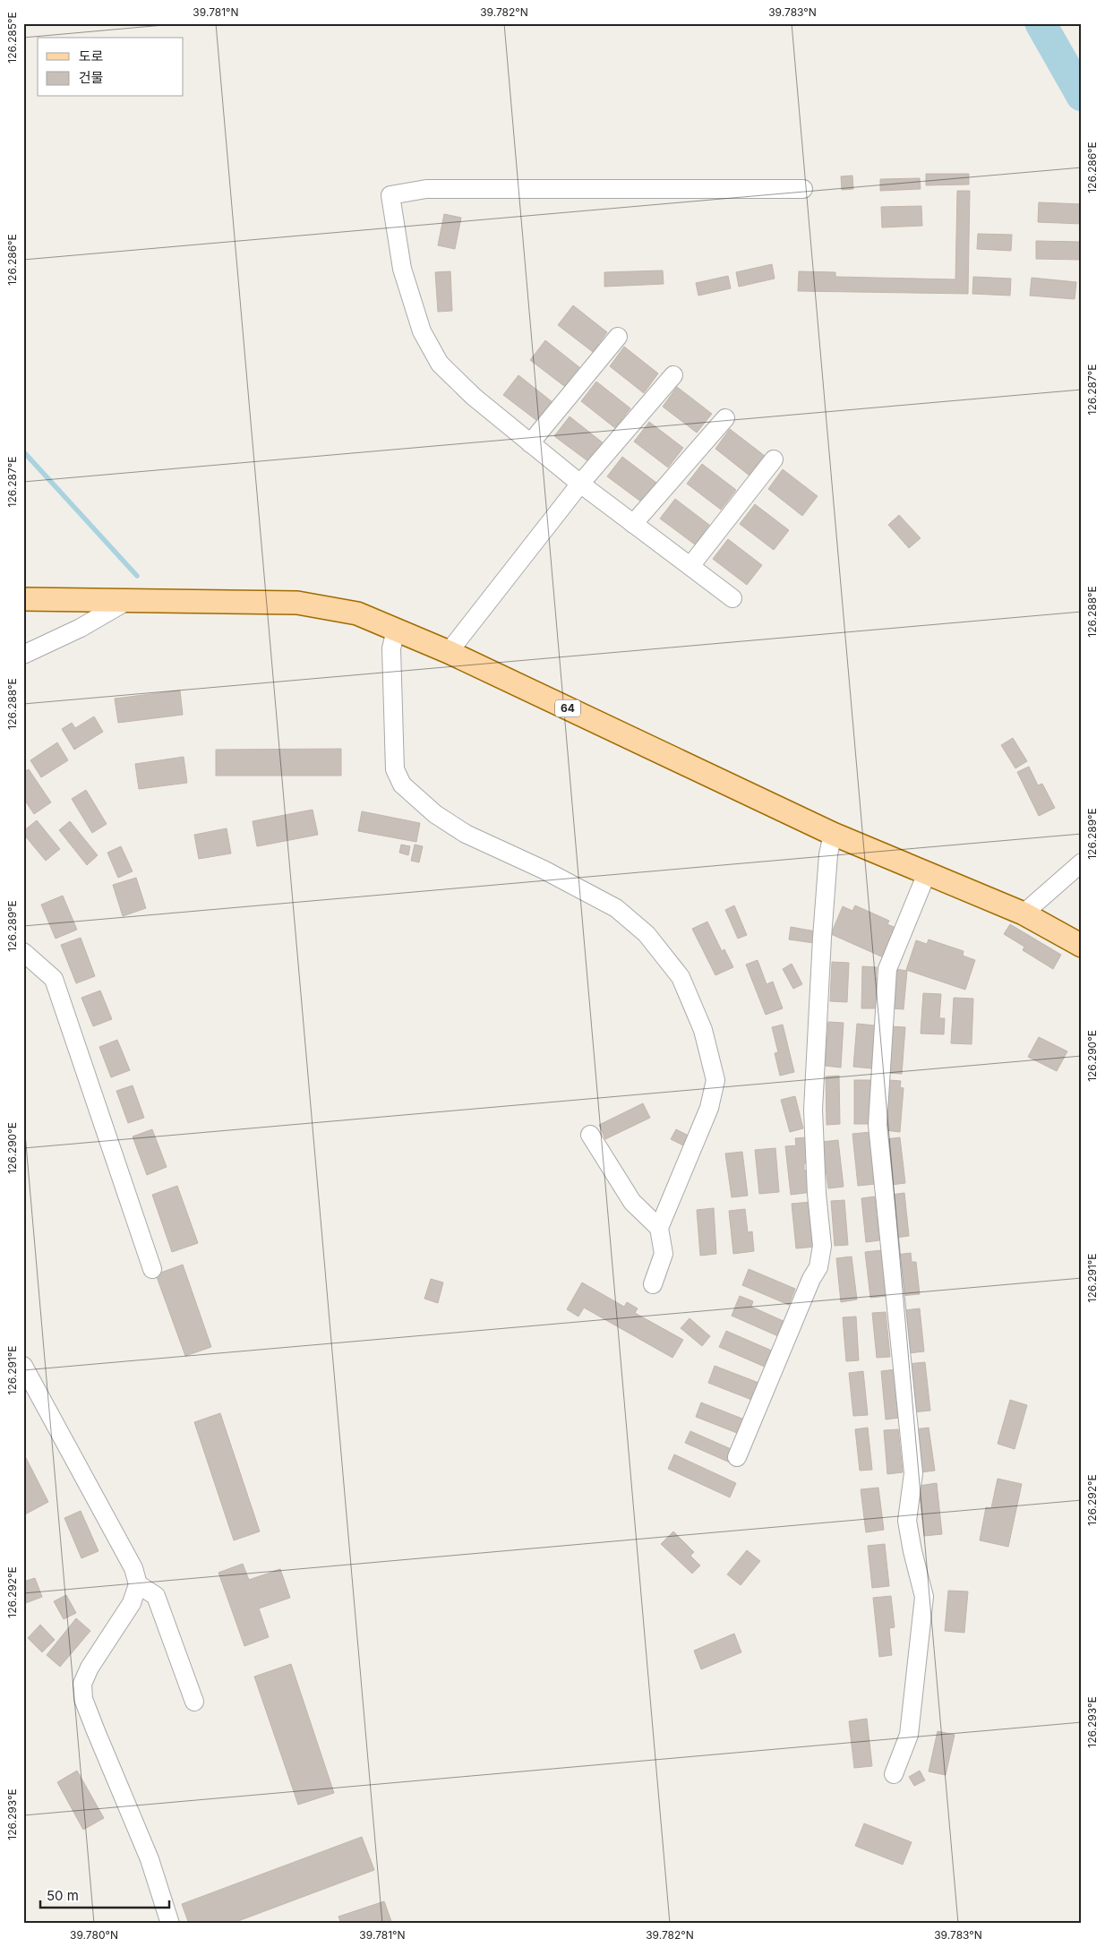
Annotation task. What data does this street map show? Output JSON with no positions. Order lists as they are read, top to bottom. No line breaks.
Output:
{"streets":{"main road":["64"]},"legend":["도로","건물"],"scale_bar":"50 m","coordinates":["39.781°N","39.782°N","39.783°N","126.285°E","126.286°E","126.287°E","126.288°E","126.289°E","126.290°E","126.291°E","126.292°E","126.293°E","39.780°N"]}
